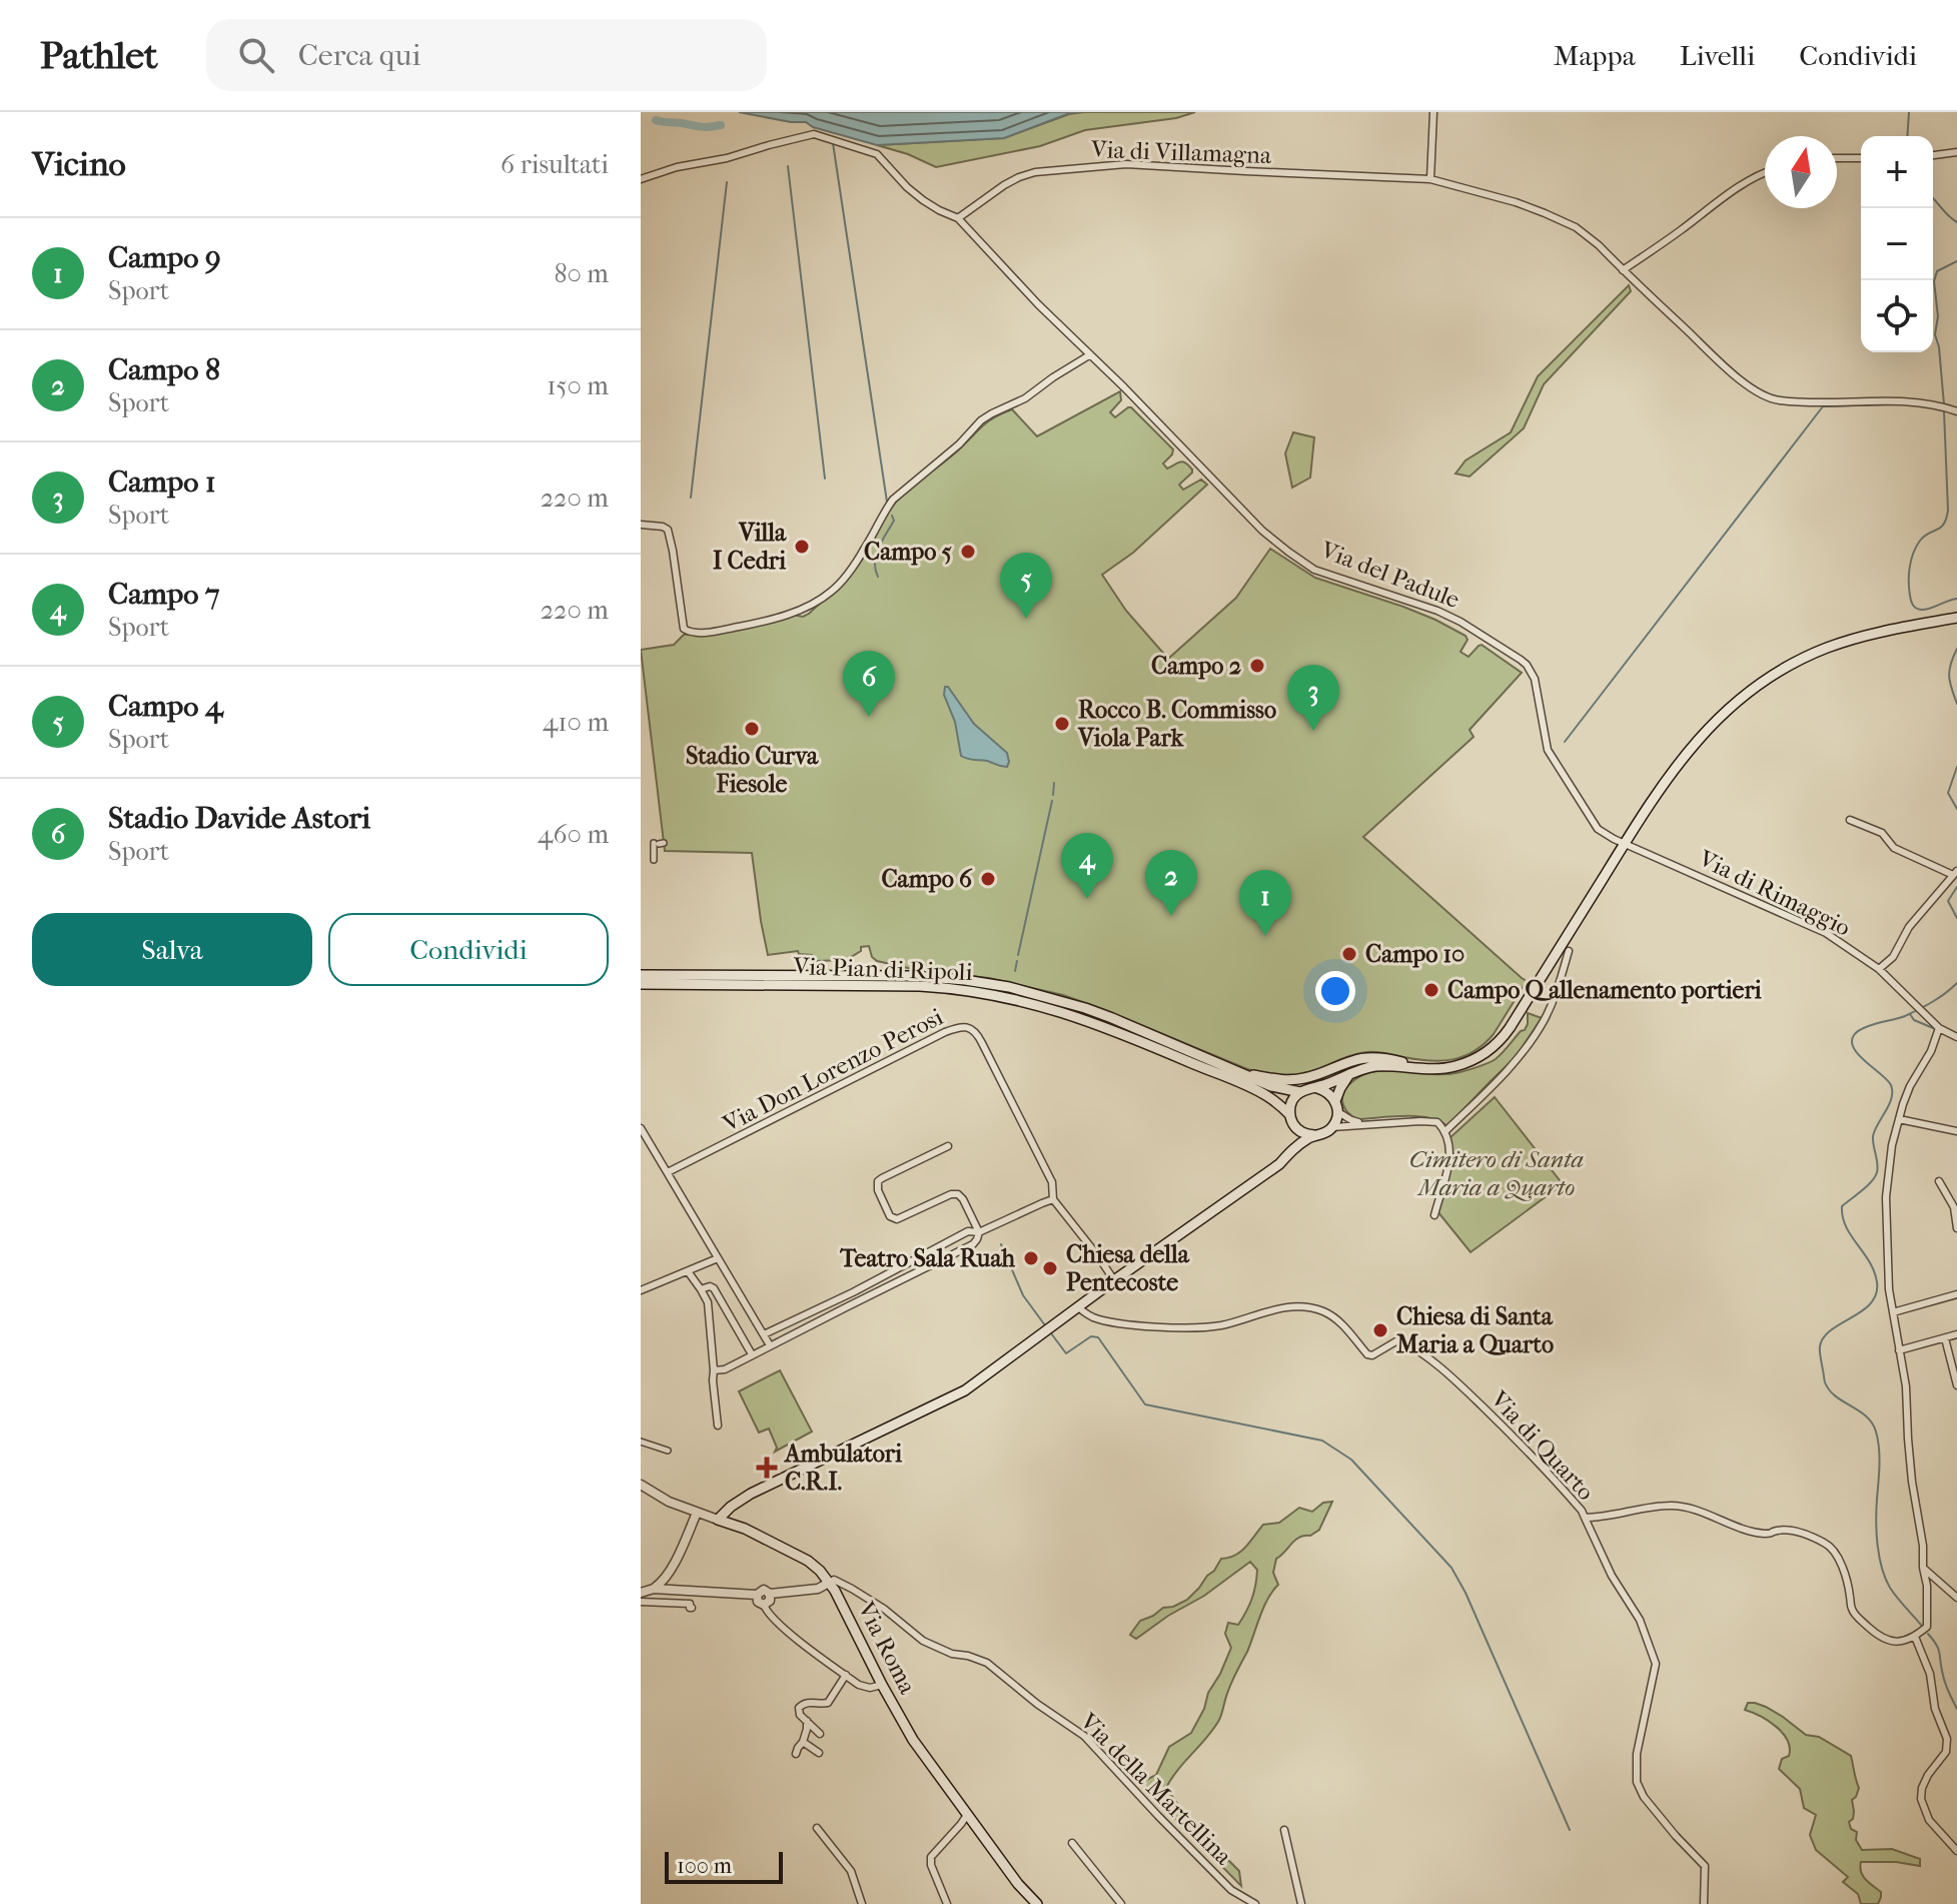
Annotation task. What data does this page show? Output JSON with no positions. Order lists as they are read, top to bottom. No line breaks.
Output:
{"streets":{"main road":["Via Pian di Ripoli","Via Roma"],"street":["Via di Villamagna","Via del Padule","Via di Rimaggio","Via Don Lorenzo Perosi","Via di Quarto","Via della Martellina"]},"crossings":[["Via di Villamagna","Via del Padule"],["Via del Padule","Via di Rimaggio"],["Via Roma","Via della Martellina"]],"parks":["Cimitero di Santa Maria a Quarto"],"places":{"other":["Villa I Cedri","Campo 5","Campo 2","Rocco B. Commisso Viola Park","Stadio Curva Fiesole","Campo 6","Campo 10","Campo Q allenamento portieri","Teatro Sala Ruah","Chiesa della Pentecoste","Chiesa di Santa Maria a Quarto"],"health":["Ambulatori C.R.I."]},"scale_bar":"100 m","north":"top","page":{"header":"Pathlet","search":"Cerca qui","nav":["Mappa","Livelli","Condividi"],"heading":["Vicino","6 risultati"],"map_buttons":["+","−"],"list":[{"mark":"1","name":"Campo 9","note":"Sport","value":"80 m"},{"mark":"2","name":"Campo 8","note":"Sport","value":"150 m"},{"mark":"3","name":"Campo 1","note":"Sport","value":"220 m"},{"mark":"4","name":"Campo 7","note":"Sport","value":"220 m"},{"mark":"5","name":"Campo 4","note":"Sport","value":"410 m"},{"mark":"6","name":"Stadio Davide Astori","note":"Sport","value":"460 m"}],"pins":["5","6","3","4","2","1"],"buttons":["Salva","Condividi"],"scale":"100 m"}}
